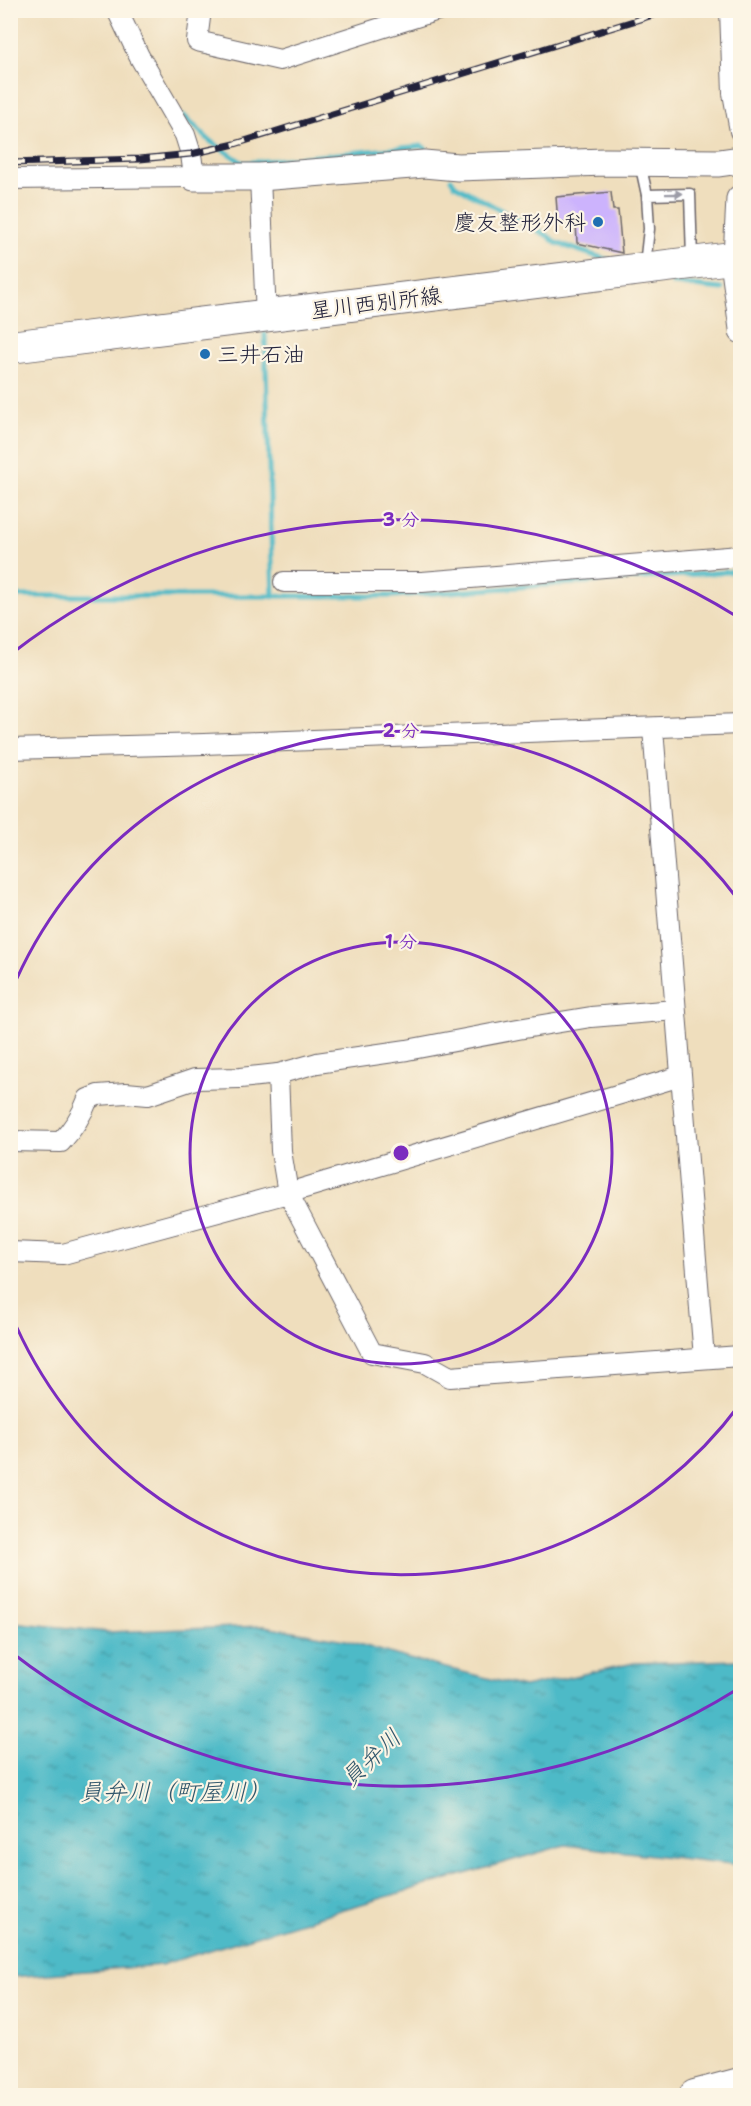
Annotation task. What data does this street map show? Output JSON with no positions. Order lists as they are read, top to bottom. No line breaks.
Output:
{"streets":{"main road":["星川西別所線"]},"water":["員弁川","員弁川（町屋川）"],"places":["慶友整形外科","三井石油"],"rings":["3 分","2 分","1 分"]}
